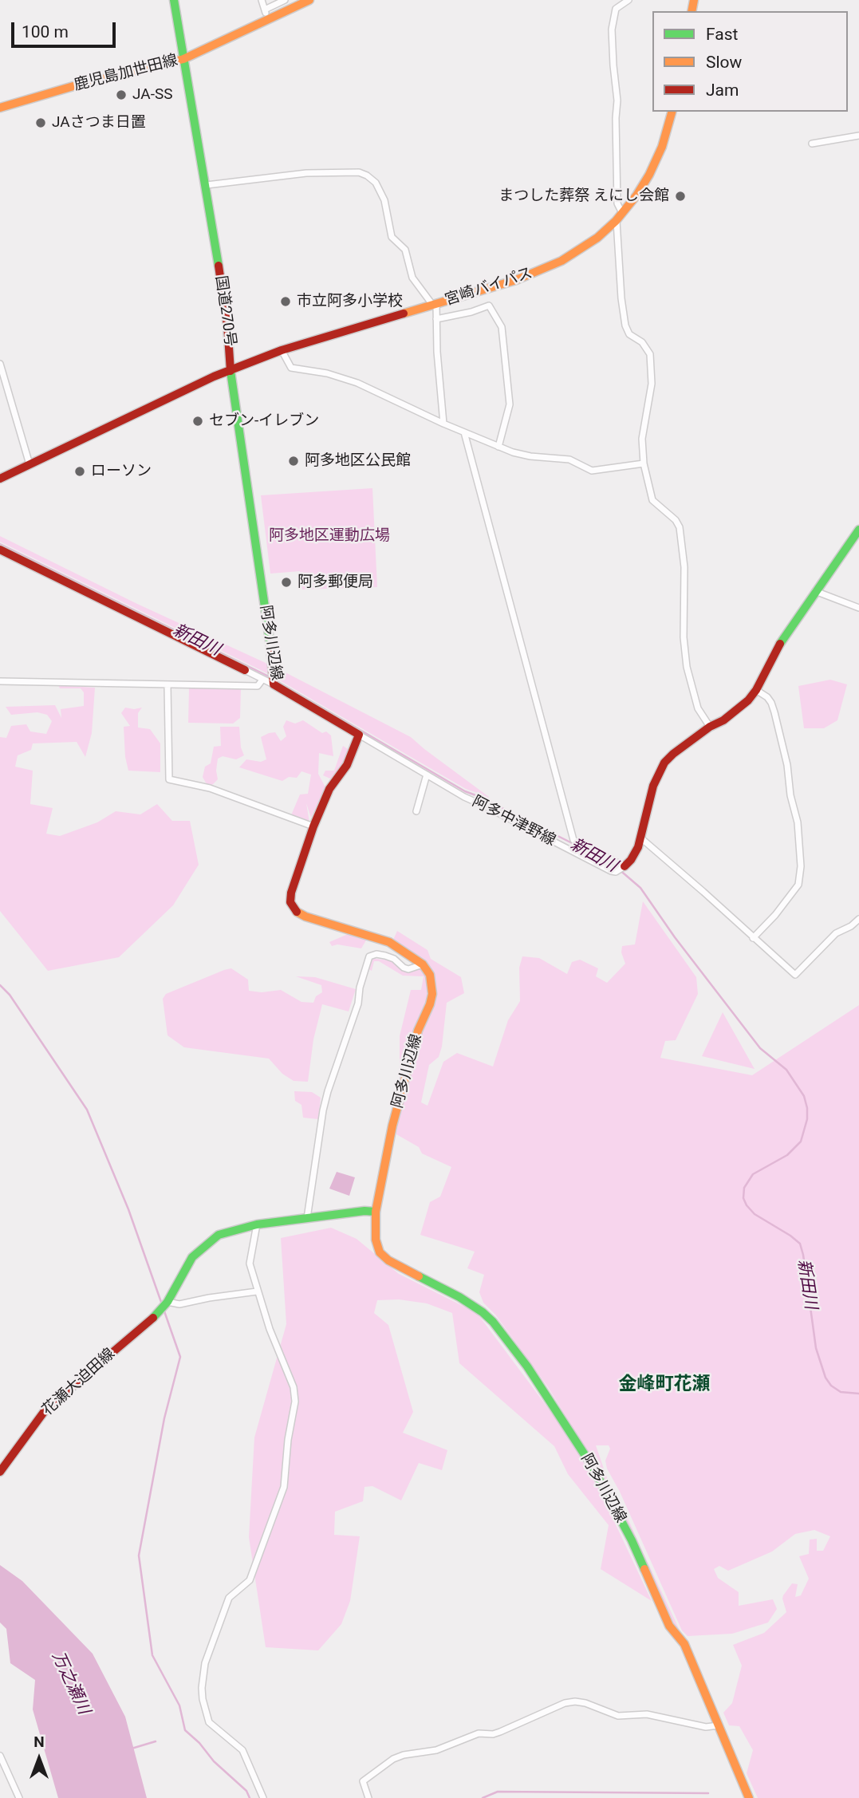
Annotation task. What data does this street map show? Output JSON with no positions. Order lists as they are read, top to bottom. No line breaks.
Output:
{"streets":{"main road":["鹿児島加世田線","宮崎バイパス","国道270号","阿多川辺線","花瀬大迫田線"],"street":["阿多中津野線"]},"crossings":[["鹿児島加世田線","国道270号"],["宮崎バイパス","国道270号"],["宮崎バイパス","阿多川辺線"],["国道270号","阿多川辺線"],["阿多川辺線","阿多中津野線"],["阿多川辺線","花瀬大迫田線"]],"districts":["金峰町花瀬"],"water":["新田川","万之瀬川"],"parks":["阿多地区運動広場"],"places":["JA-SS","JAさつま日置","まつした葬祭 えにし会館","市立阿多小学校","セブン-イレブン","阿多地区公民館","ローソン","阿多郵便局"],"legend":["Fast","Slow","Jam"],"scale_bar":"100 m","north":"top"}
